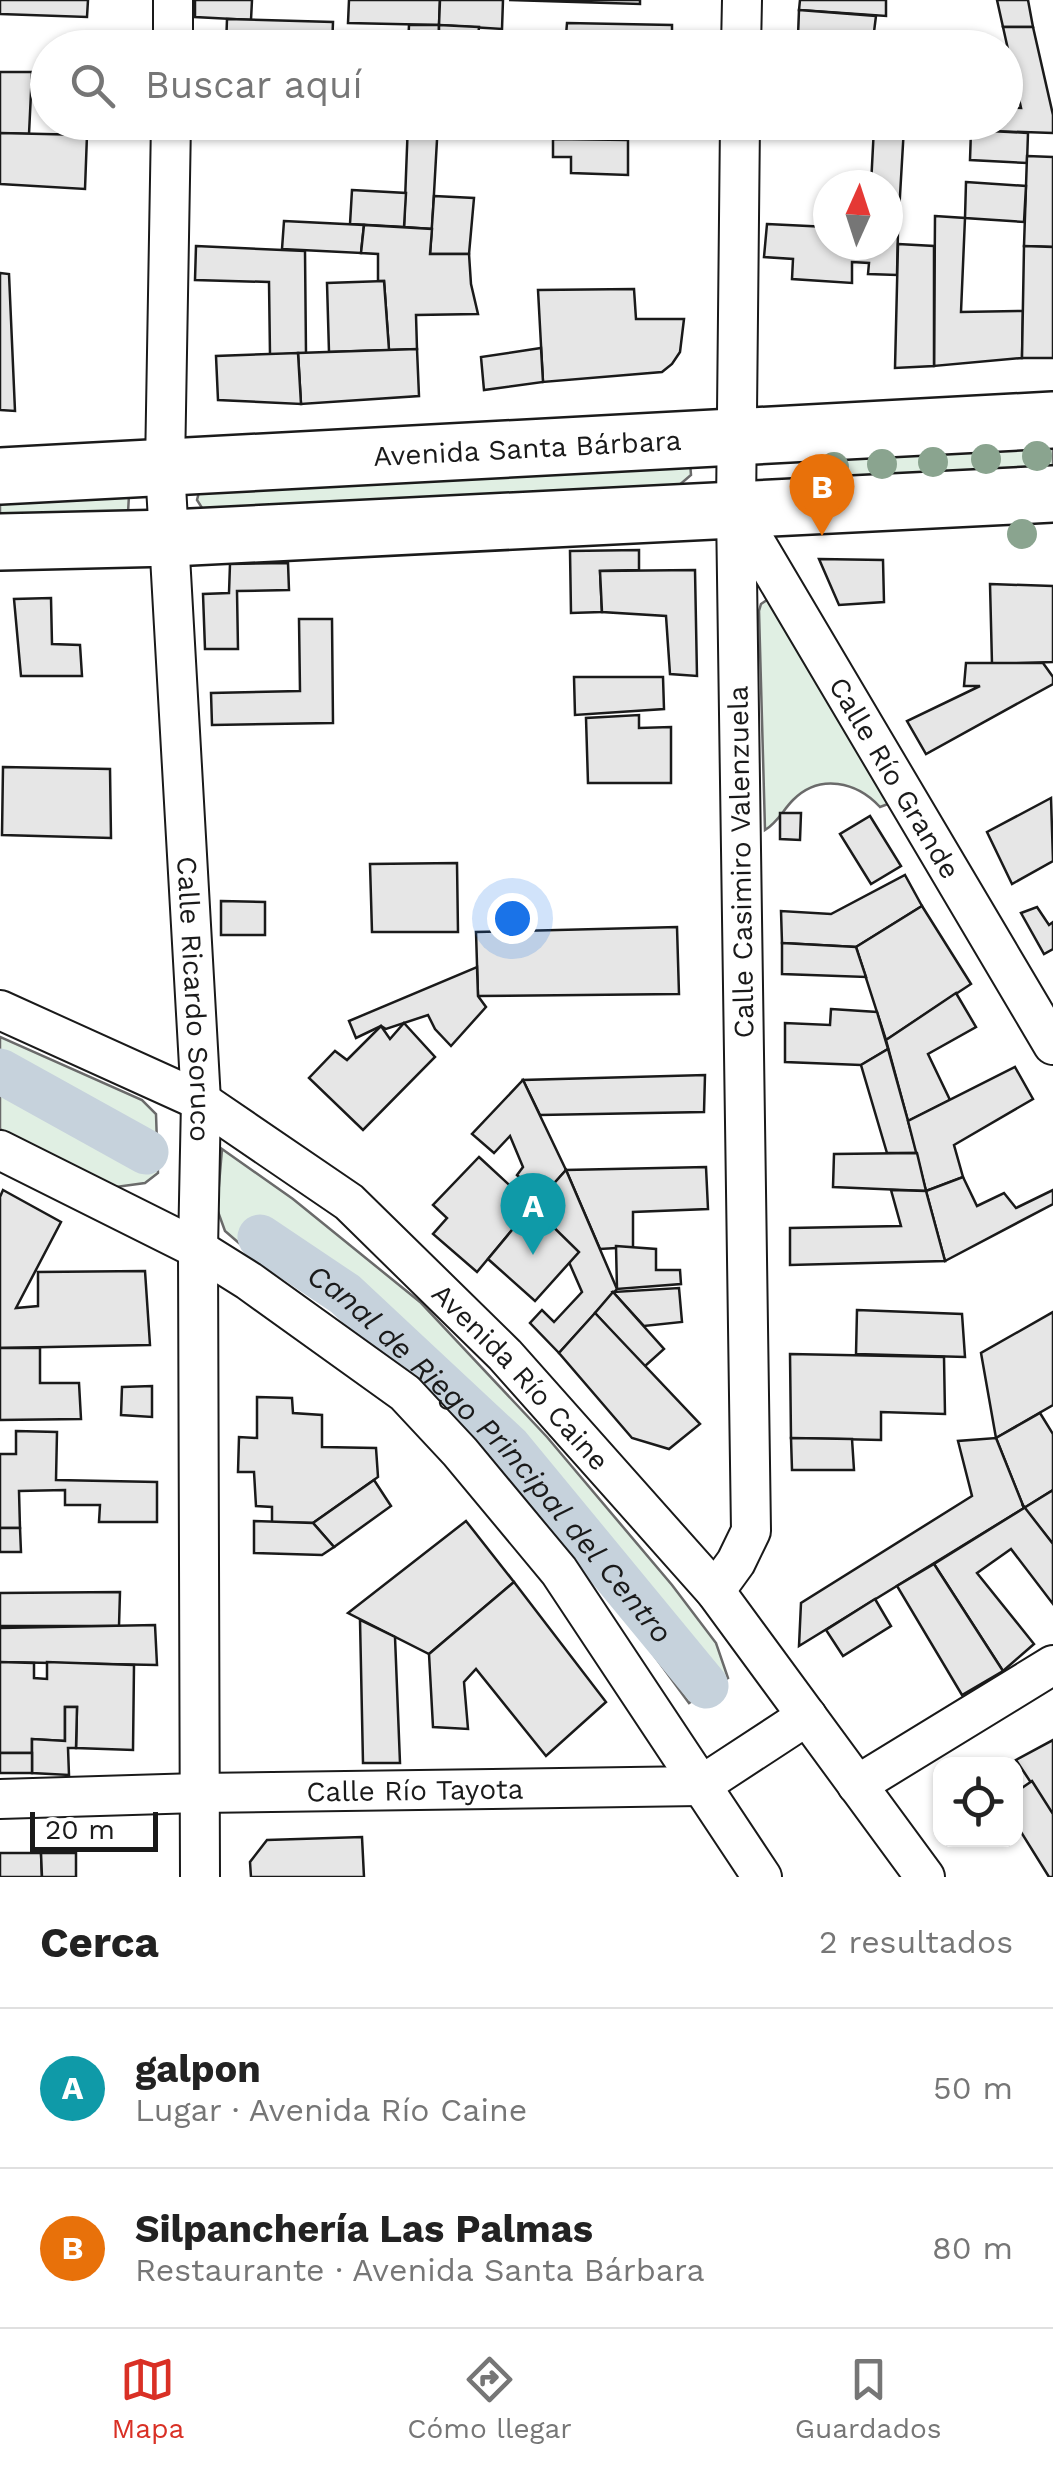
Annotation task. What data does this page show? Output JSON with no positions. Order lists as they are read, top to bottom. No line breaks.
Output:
{"streets":{"highway":["Avenida Santa Bárbara"],"street":["Calle Río Grande","Calle Casimiro Valenzuela","Calle Ricardo Soruco","Avenida Río Caine","Calle Río Tayota"]},"crossings":[["Avenida Santa Bárbara","Calle Casimiro Valenzuela"],["Avenida Santa Bárbara","Calle Ricardo Soruco"],["Calle Río Grande","Calle Casimiro Valenzuela"],["Calle Casimiro Valenzuela","Avenida Río Caine"],["Calle Ricardo Soruco","Avenida Río Caine"],["Calle Ricardo Soruco","Calle Río Tayota"]],"water":["Canal de Riego Principal del Centro"],"scale_bar":"20 m","north":"top","page":{"search":"Buscar aquí","pins":["B","A"],"scale":"20 m","heading":["Cerca","2 resultados"],"list":[{"mark":"A","name":"galpon","note":"Lugar · Avenida Río Caine","value":"50 m"},{"mark":"B","name":"Silpanchería Las Palmas","note":"Restaurante · Avenida Santa Bárbara","value":"80 m"}],"nav":["Mapa","Cómo llegar","Guardados"]}}
